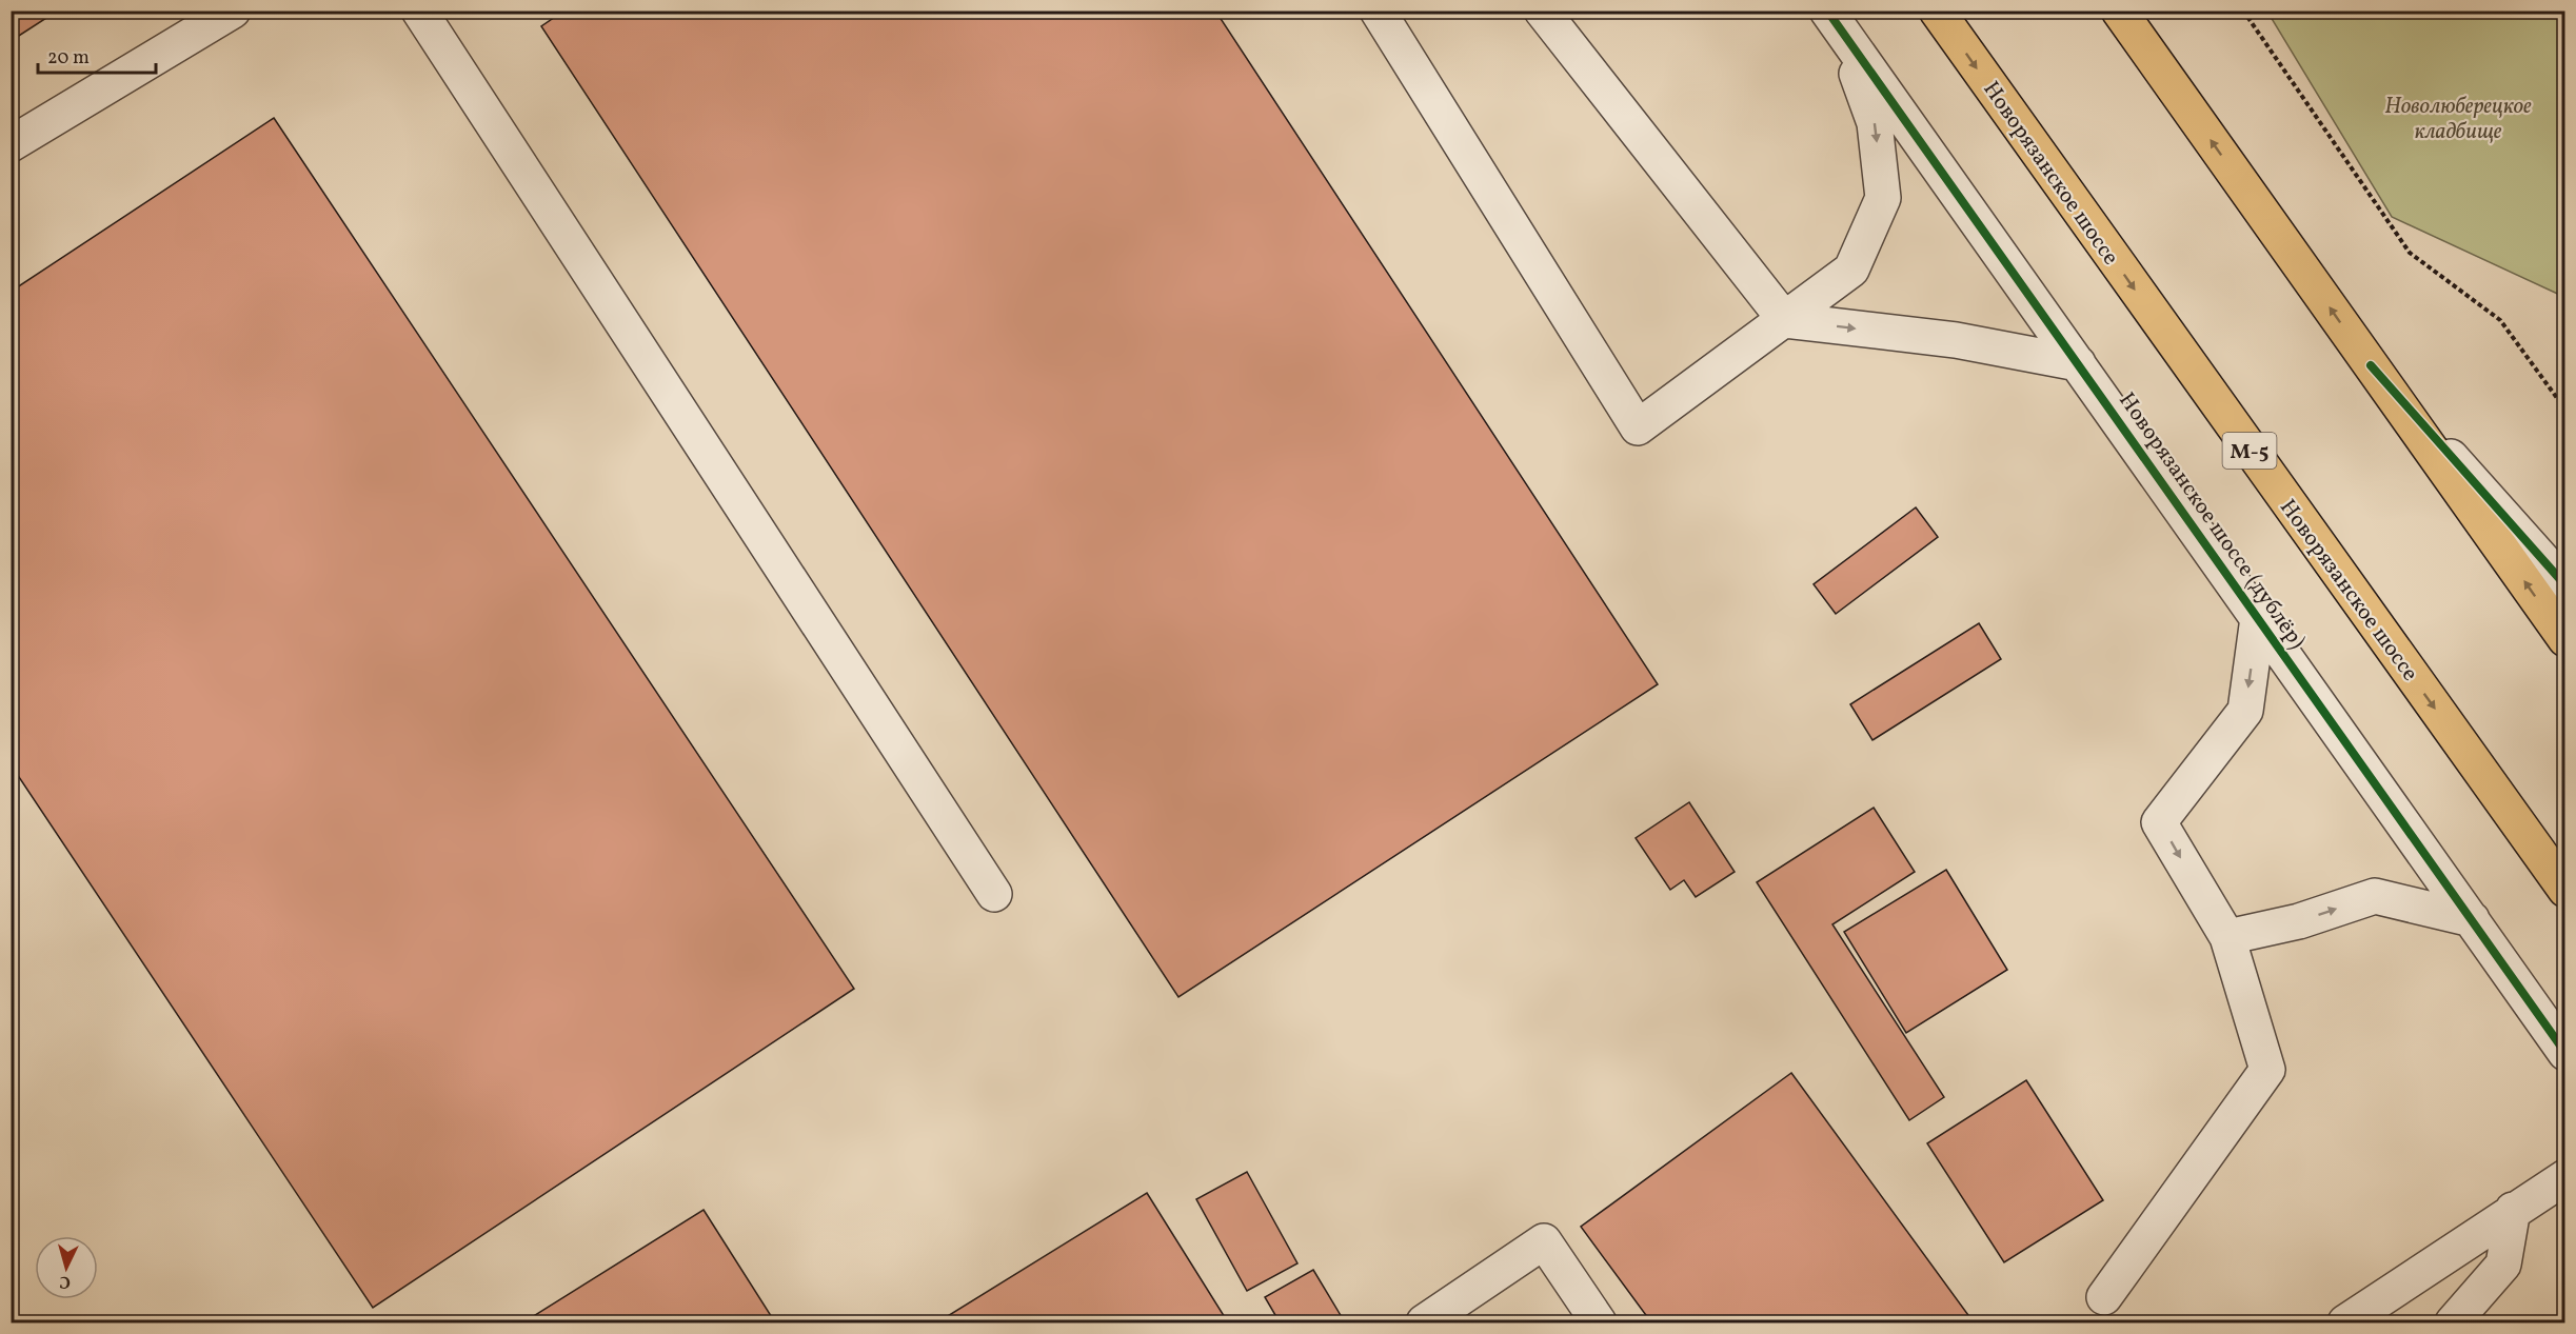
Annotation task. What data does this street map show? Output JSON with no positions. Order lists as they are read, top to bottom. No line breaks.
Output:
{"streets":{"highway":["Новорязанское шоссе","М-5"],"street":["Новорязанское шоссе (дублёр)"]},"parks":["Новолюберецкое кладбище"],"scale_bar":"20 m","north":"bottom"}
